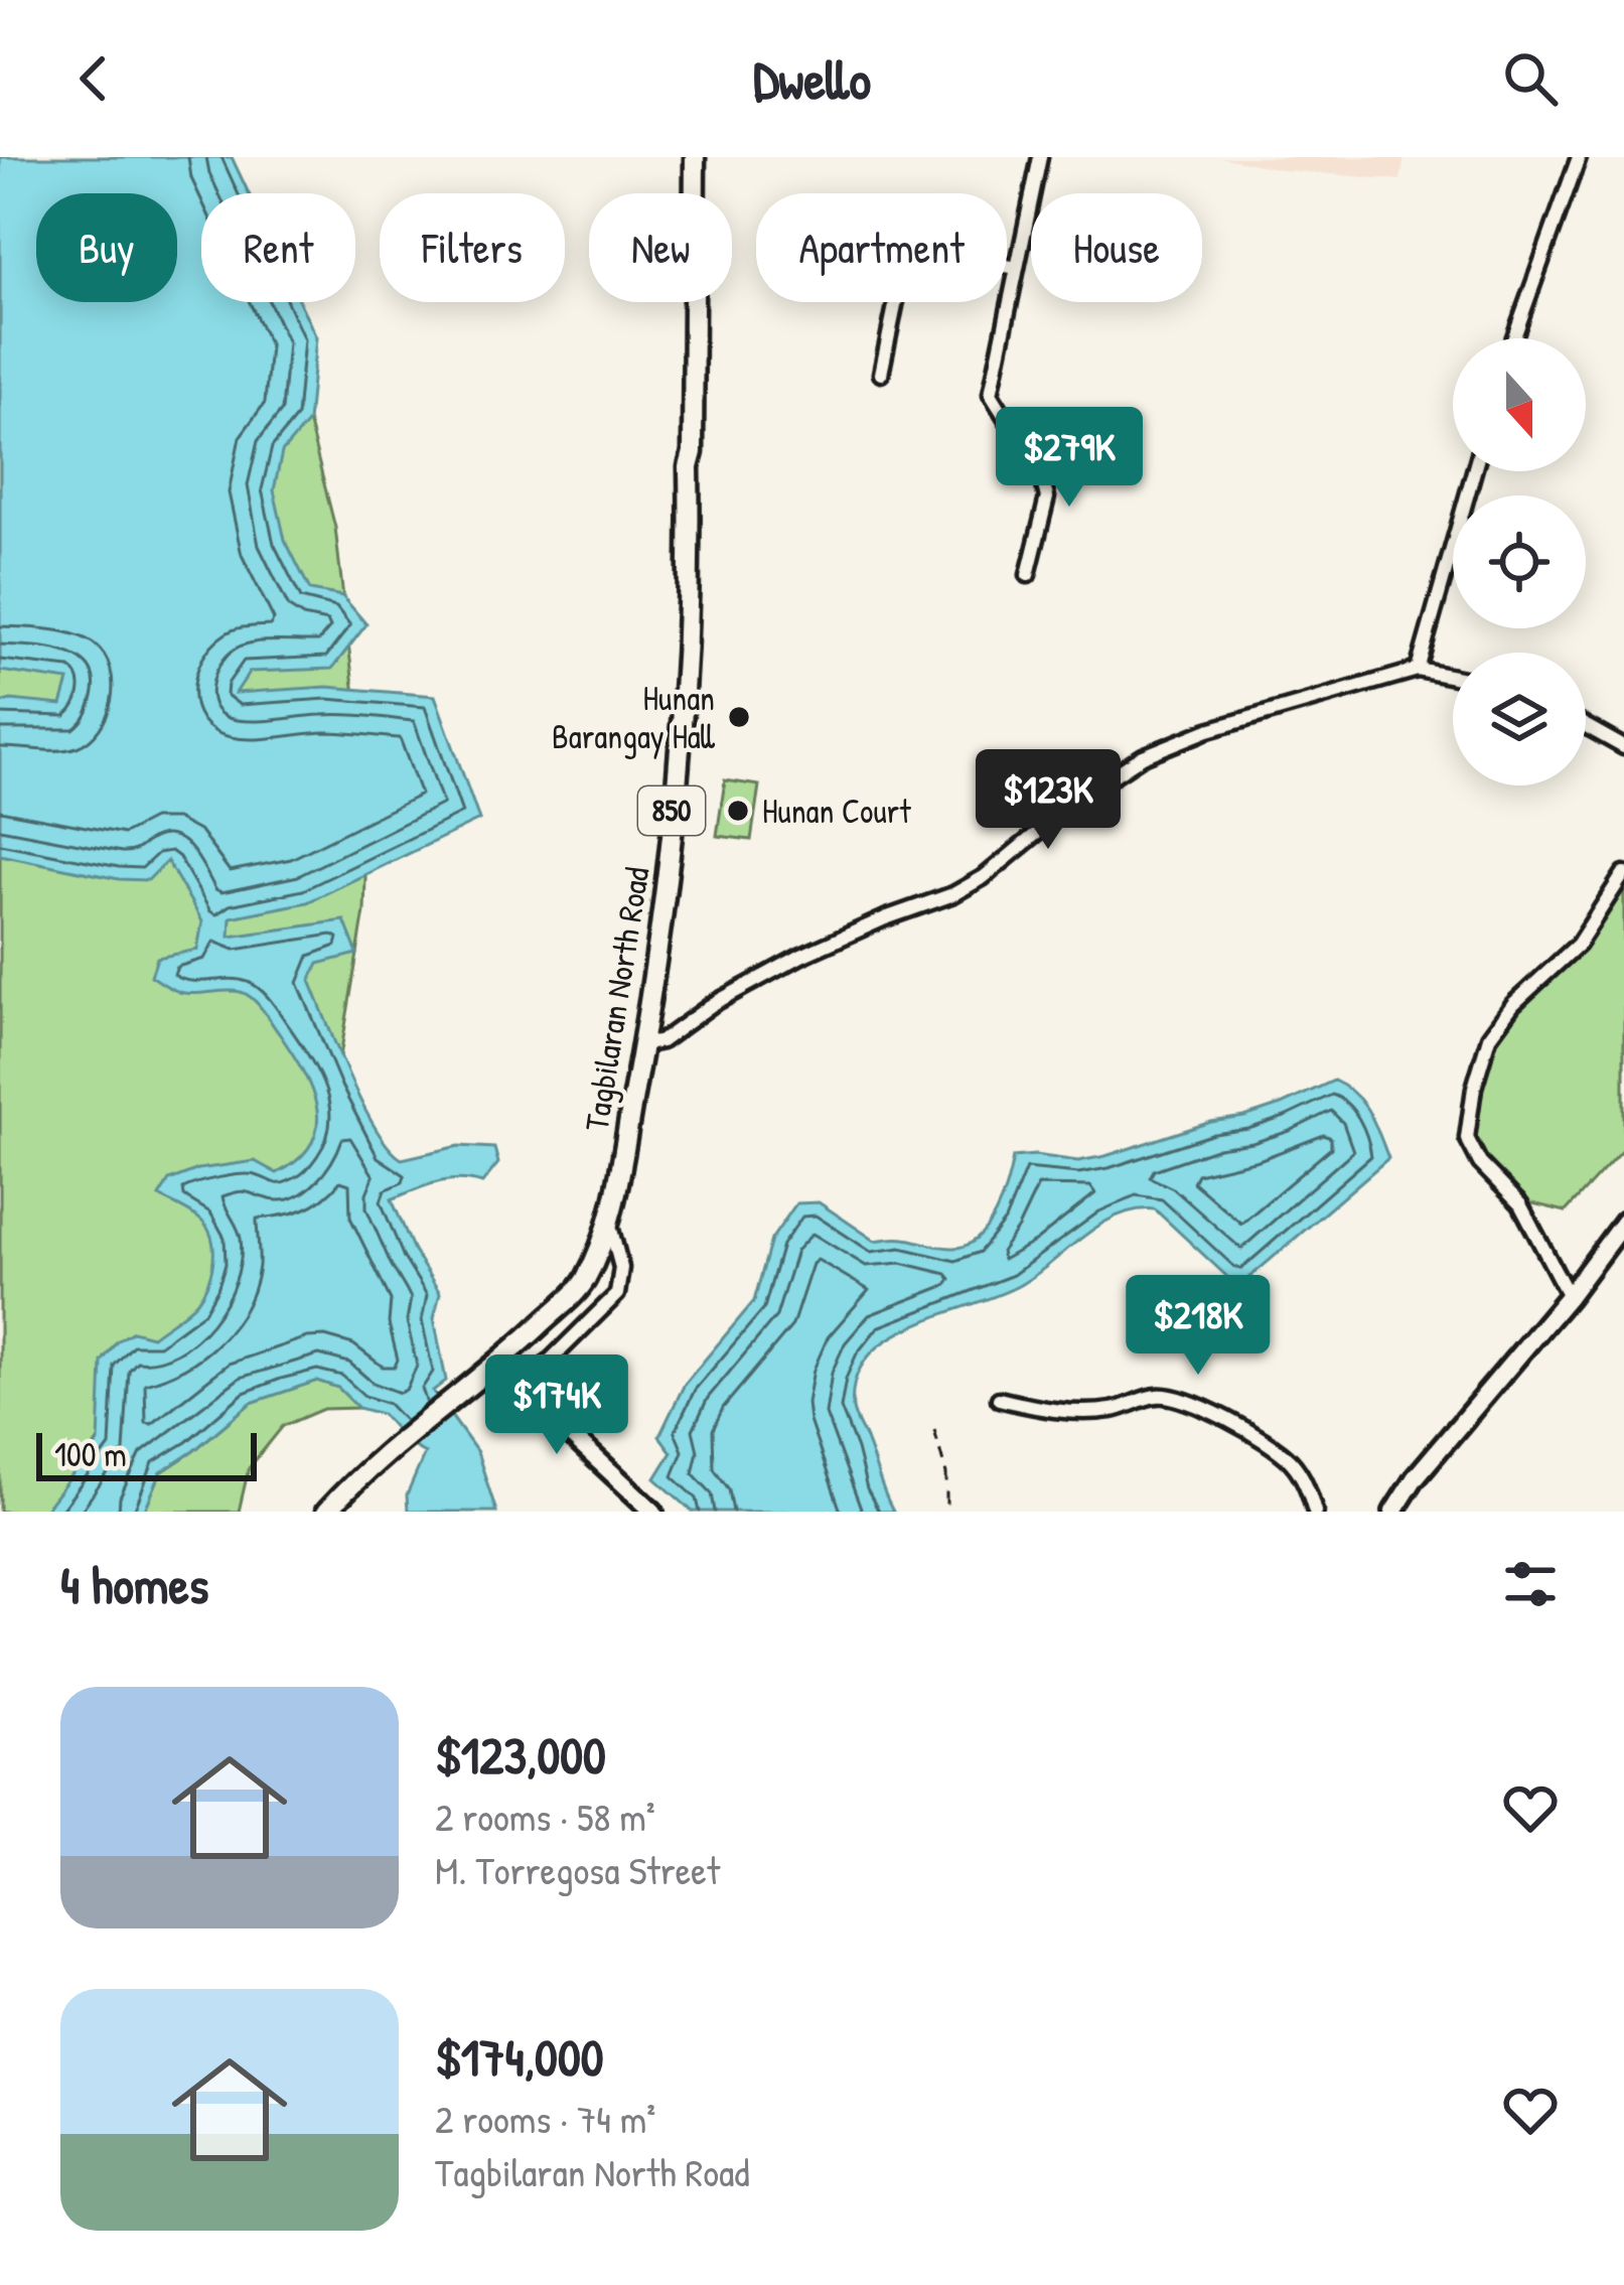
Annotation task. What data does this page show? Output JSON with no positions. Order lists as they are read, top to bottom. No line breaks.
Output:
{"streets":{"main road":["850","Tagbilaran North Road"]},"places":["Hunan Barangay Hall","Hunan Court"],"scale_bar":"100 m","north":"bottom","page":{"header":"Dwello","chip":["Buy","Rent","Filters","New","Apartment","House"],"price":["$279K","$123K","$218K","$174K"],"scale":"100 m","heading":"4 homes","list":[{"name":"$123,000","note":"2 rooms · 58 m² · M. Torregosa Street"},{"name":"$174,000","note":"2 rooms · 74 m² · Tagbilaran North Road"}]}}
